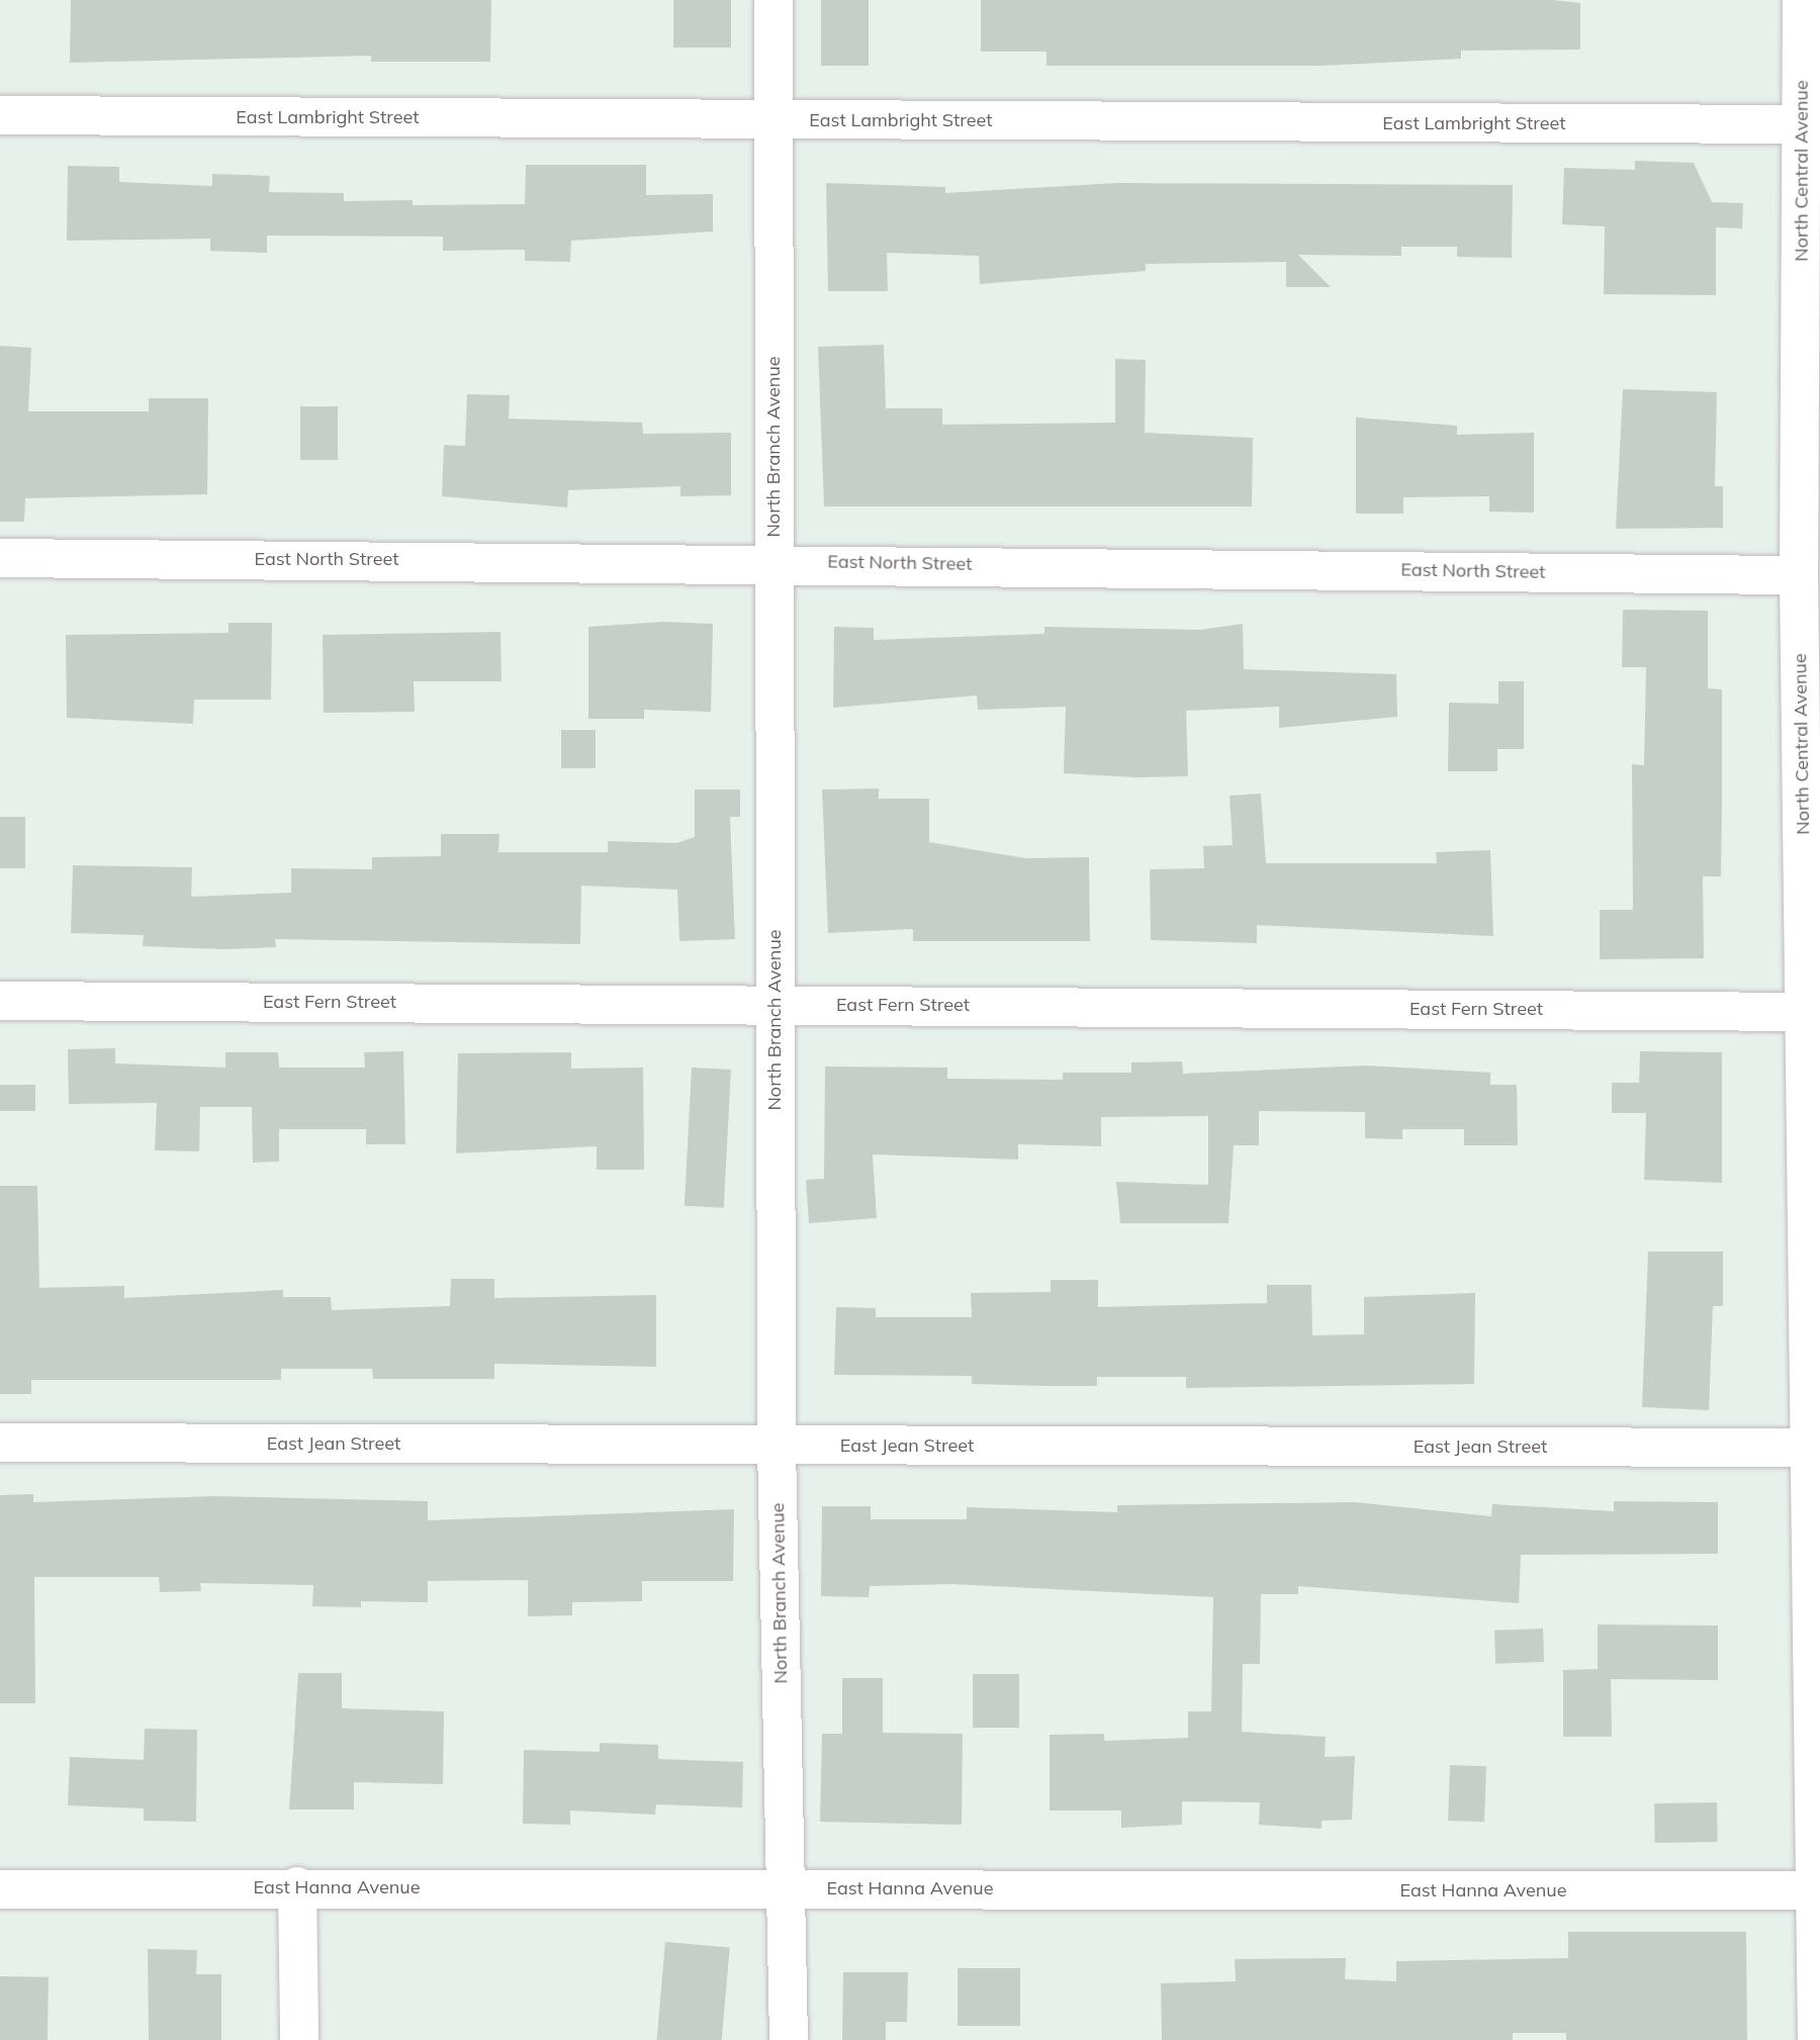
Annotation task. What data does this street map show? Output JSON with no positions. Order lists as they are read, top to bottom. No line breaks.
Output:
{"streets":{"street":["East Lambright Street","North Central Avenue","North Branch Avenue","East North Street","East Fern Street","East Jean Street","East Hanna Avenue"]},"crossings":[["East Lambright Street","North Central Avenue"],["East Lambright Street","North Branch Avenue"],["North Central Avenue","East North Street"],["North Central Avenue","East Fern Street"],["North Central Avenue","East Jean Street"],["North Central Avenue","East Hanna Avenue"],["North Branch Avenue","East North Street"],["North Branch Avenue","East Fern Street"],["North Branch Avenue","East Jean Street"],["North Branch Avenue","East Hanna Avenue"]]}
